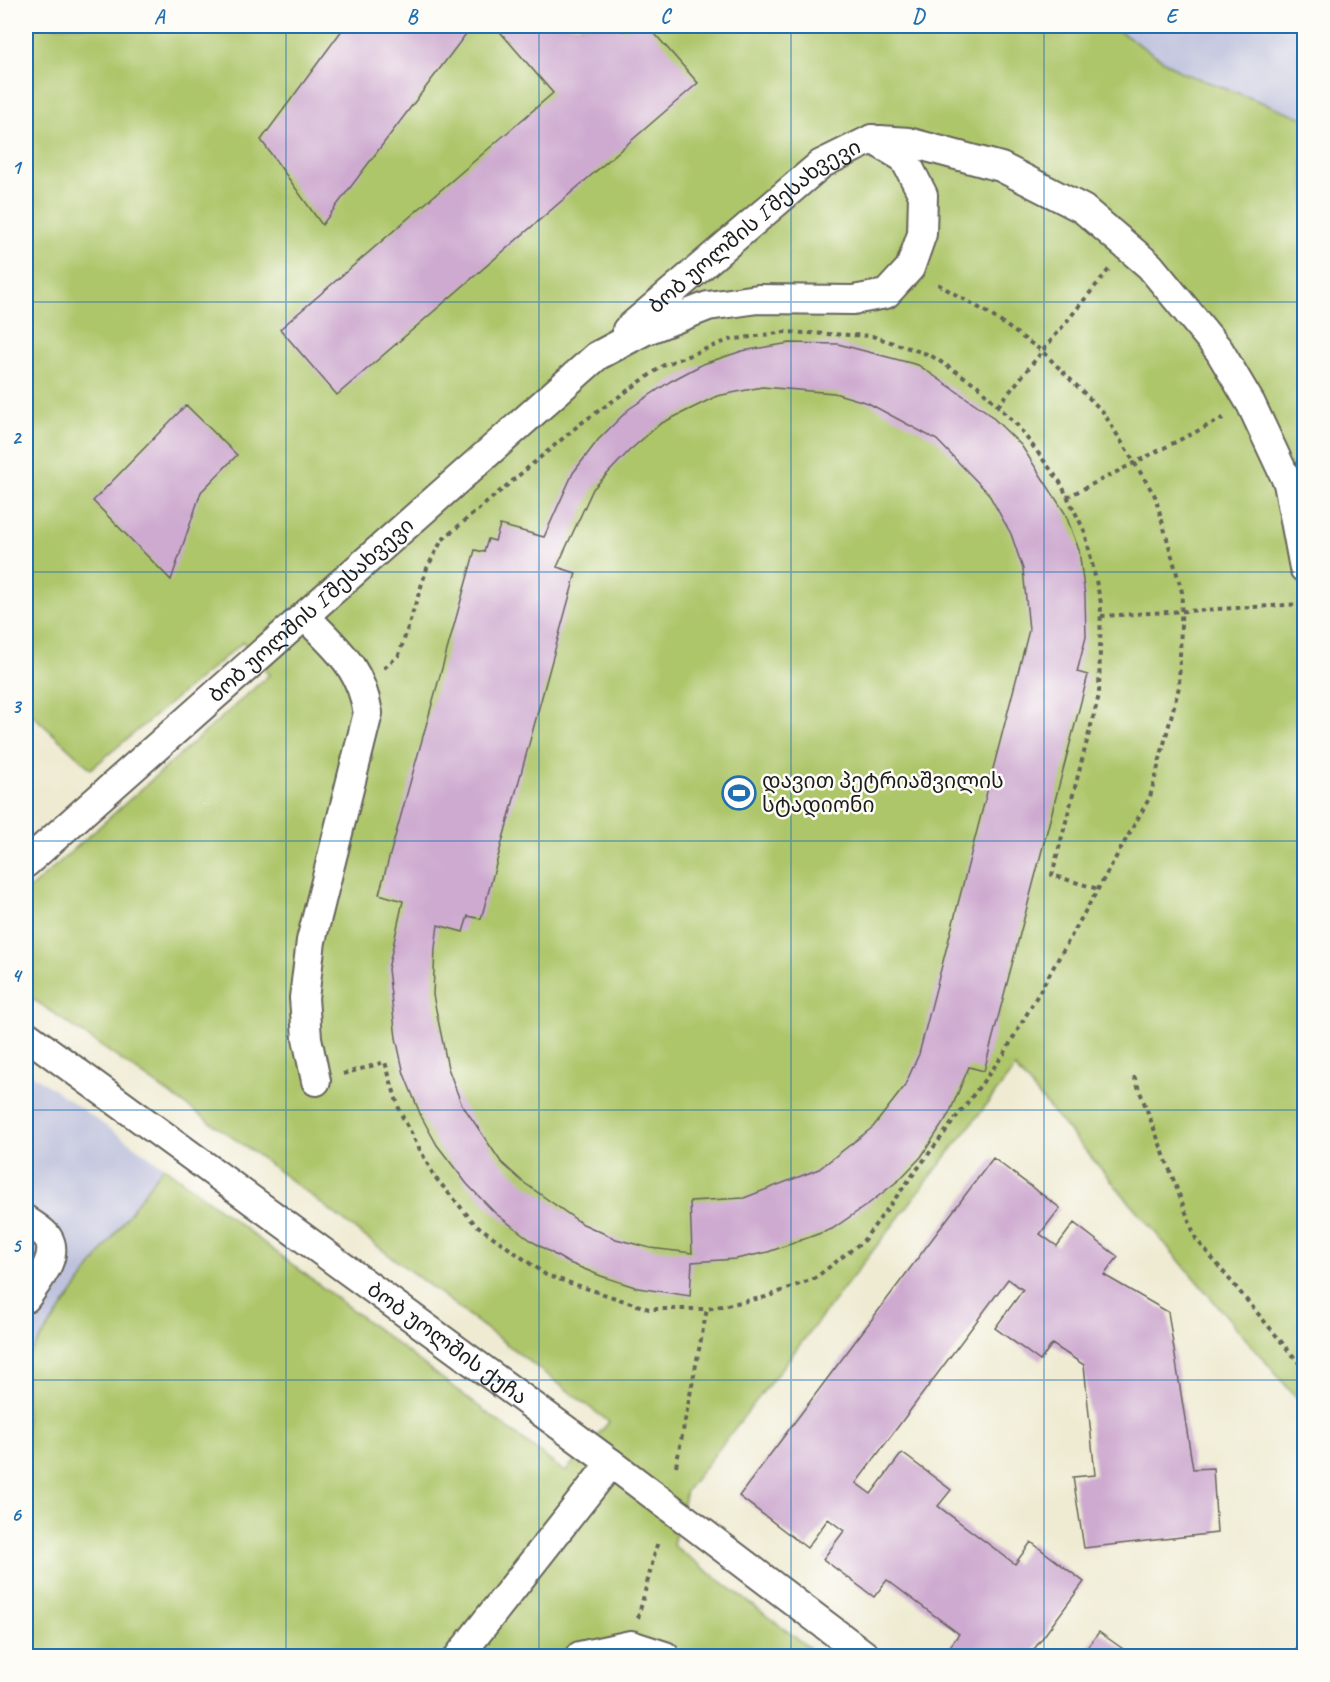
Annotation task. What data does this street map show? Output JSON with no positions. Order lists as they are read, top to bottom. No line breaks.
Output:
{"streets":{"street":["ბობ უოლშის I შესახვევი","ბობ უოლშის ქუჩა"]},"places":{"sports":["დავით პეტრიაშვილის სტადიონი"]},"grid":{"columns":["A","B","C","D","E"],"rows":["1","2","3","4","5","6"]}}
